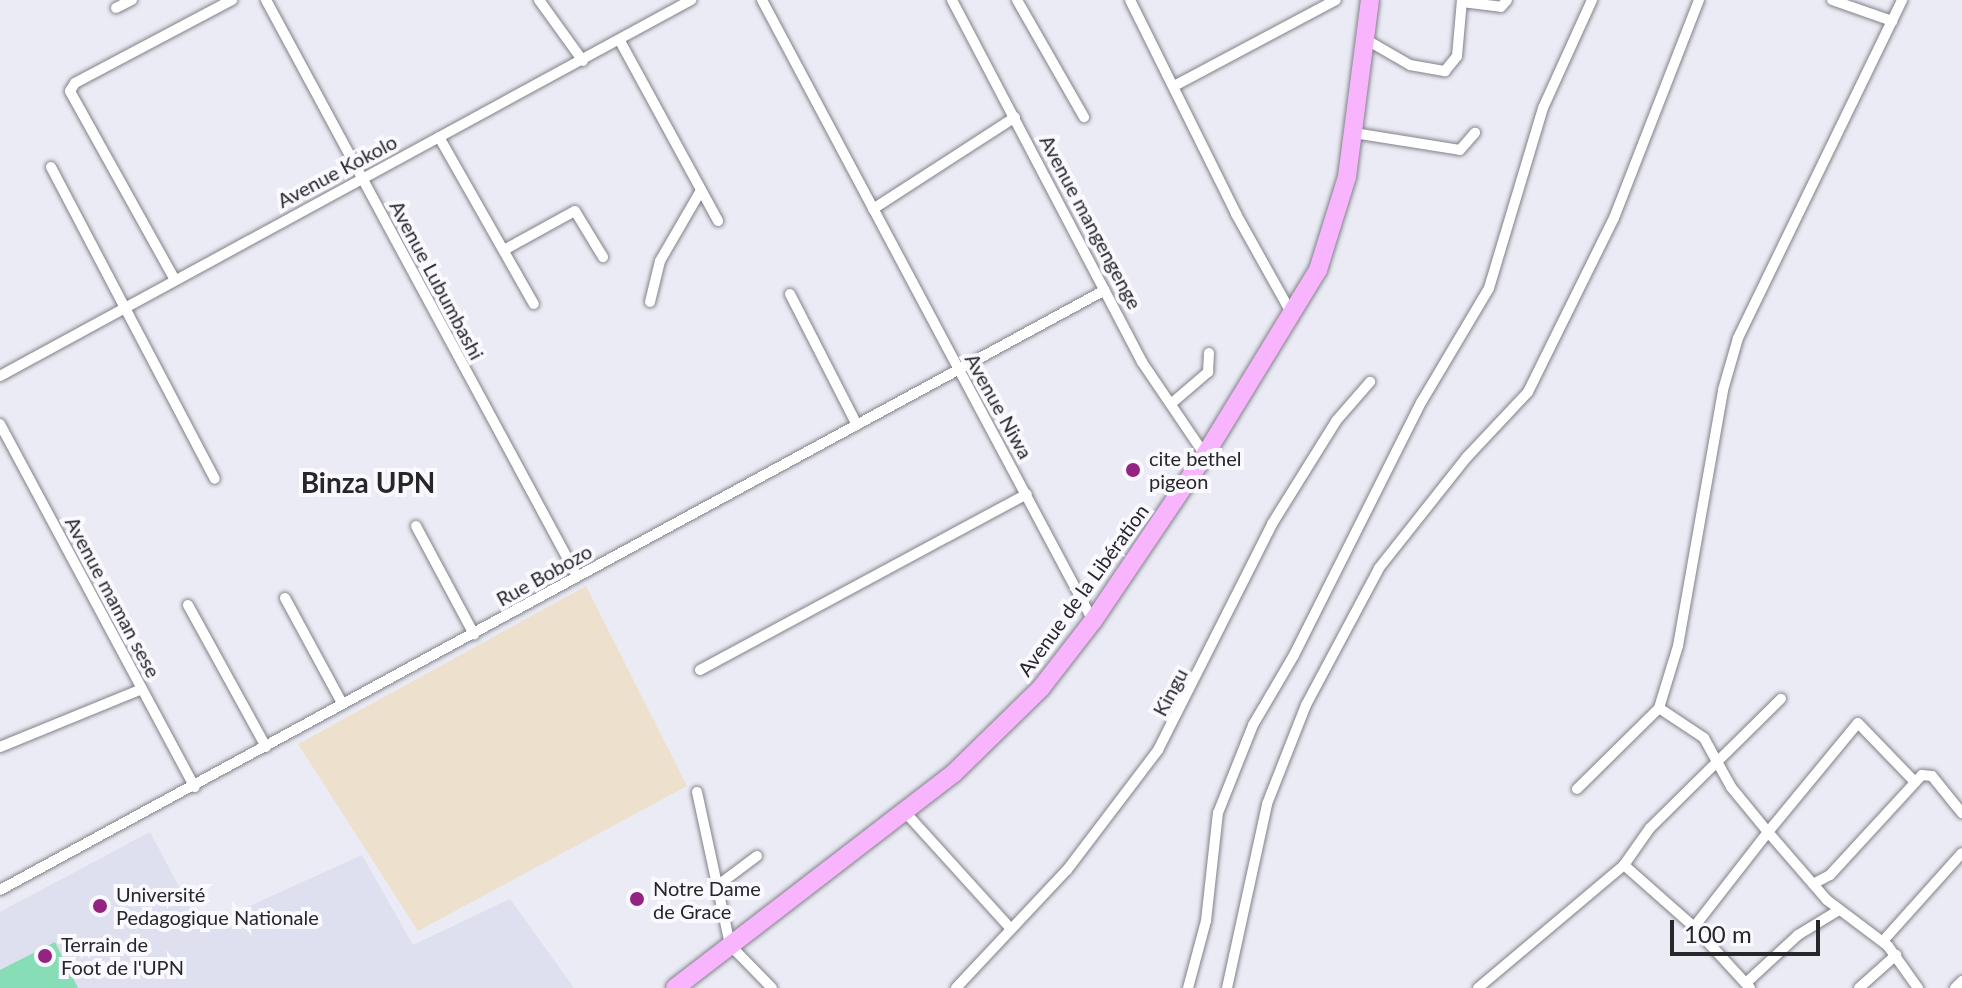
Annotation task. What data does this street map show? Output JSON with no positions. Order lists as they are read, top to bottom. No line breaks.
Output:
{"streets":{"highway":["Avenue de la Libération"],"street":["Avenue Kokolo","Avenue mangengenge","Avenue Lubumbashi","Avenue Niwa","Rue Bobozo","Avenue maman sese","Kingu"]},"crossings":[["Avenue Kokolo","Avenue Lubumbashi"],["Avenue mangengenge","Rue Bobozo"],["Avenue mangengenge","Avenue de la Libération"],["Avenue Lubumbashi","Rue Bobozo"],["Avenue Niwa","Rue Bobozo"],["Avenue Niwa","Avenue de la Libération"],["Rue Bobozo","Avenue maman sese"]],"districts":["Binza UPN"],"places":["cite bethel pigeon","Notre Dame de Grace","Université Pedagogique Nationale","Terrain de Foot de l'UPN"],"scale_bar":"100 m"}
